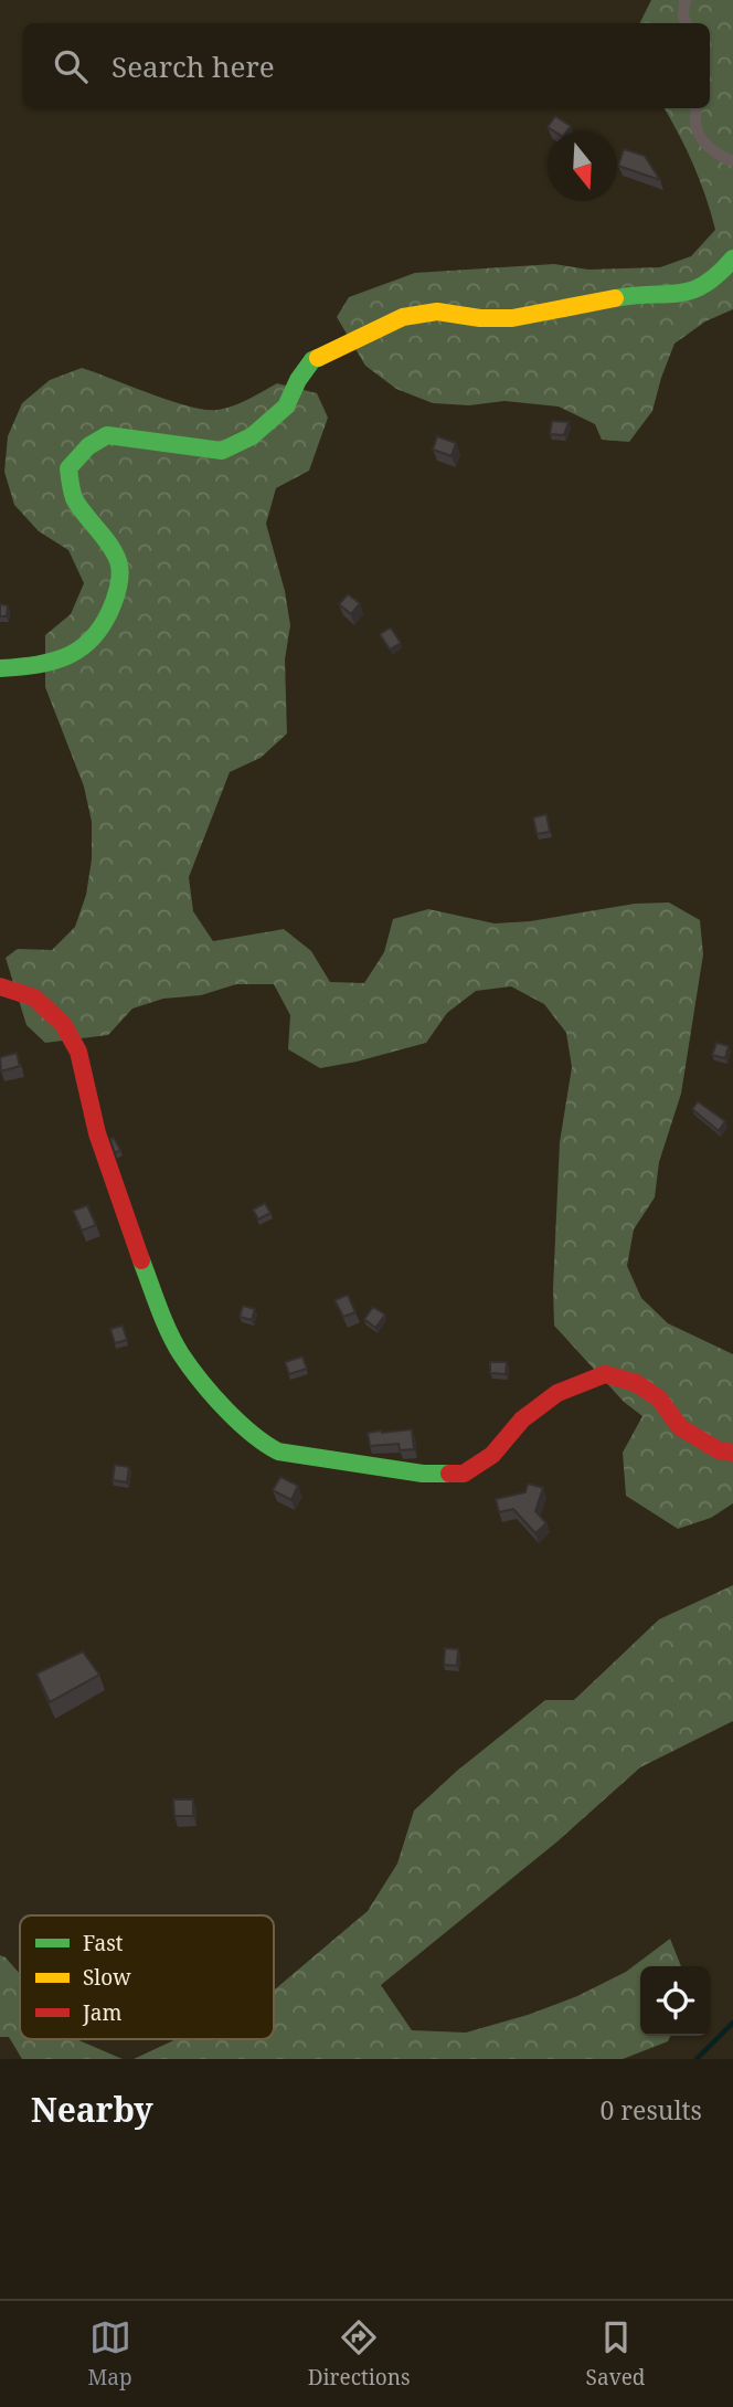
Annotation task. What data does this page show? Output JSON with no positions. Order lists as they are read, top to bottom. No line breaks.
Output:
{"legend":["Fast","Slow","Jam"],"north":"bottom","page":{"search":"Search here","heading":["Nearby","0 results"],"nav":["Map","Directions","Saved"]}}
